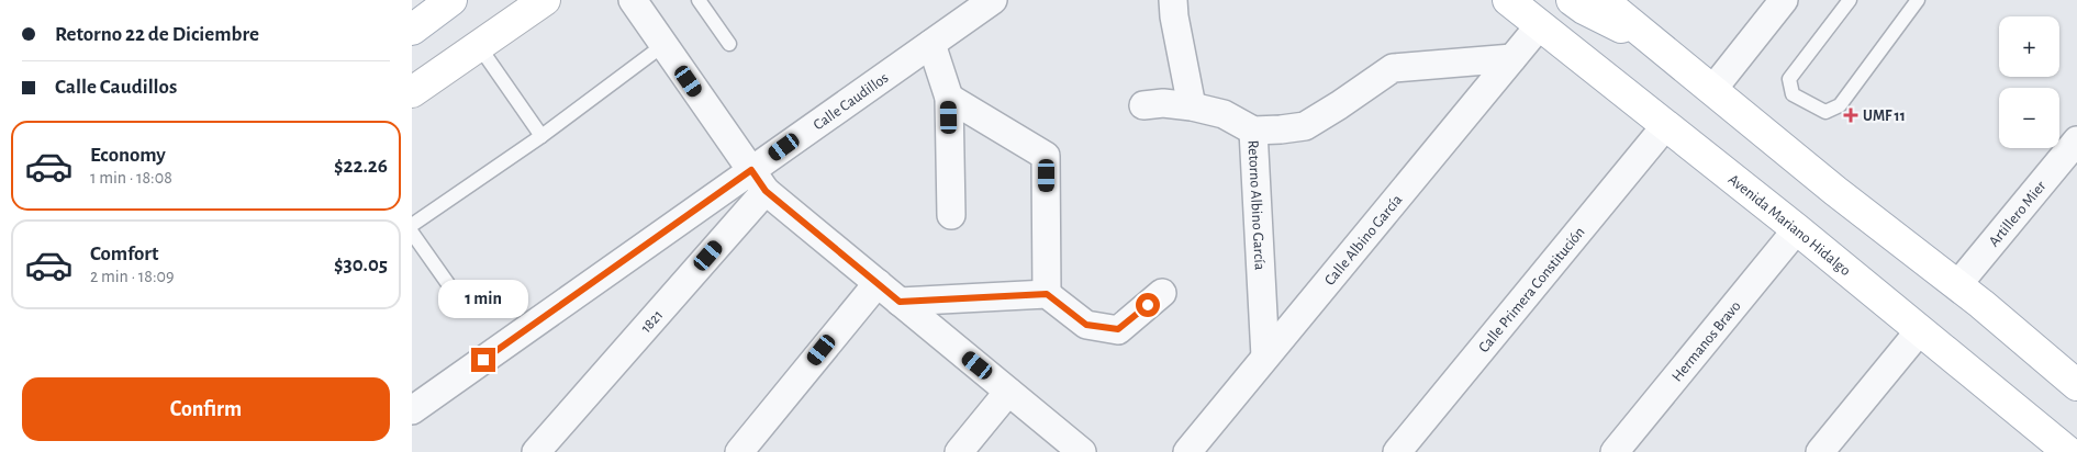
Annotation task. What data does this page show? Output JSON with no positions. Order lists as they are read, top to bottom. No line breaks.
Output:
{"streets":{"main road":["Avenida Mariano Hidalgo"],"street":["Calle Caudillos","Retorno Albino García","Artillero Mier","Calle Albino García","Calle Primera Constitución","1821","Hermanos Bravo"]},"crossings":[["Calle Caudillos","1821"],["Retorno Albino García","Calle Albino García"],["Avenida Mariano Hidalgo","Calle Albino García"],["Avenida Mariano Hidalgo","Calle Primera Constitución"],["Avenida Mariano Hidalgo","Hermanos Bravo"]],"places":{"health":["UMF 11"]},"page":{"banner":["Retorno 22 de Diciembre","Calle Caudillos"],"map_buttons":["+","−"],"list":[{"name":"Economy","note":"1 min · 18:08","value":"$22.26"},{"name":"Comfort","note":"2 min · 18:09","value":"$30.05"}],"bubble":"1 min","buttons":"Confirm"}}
